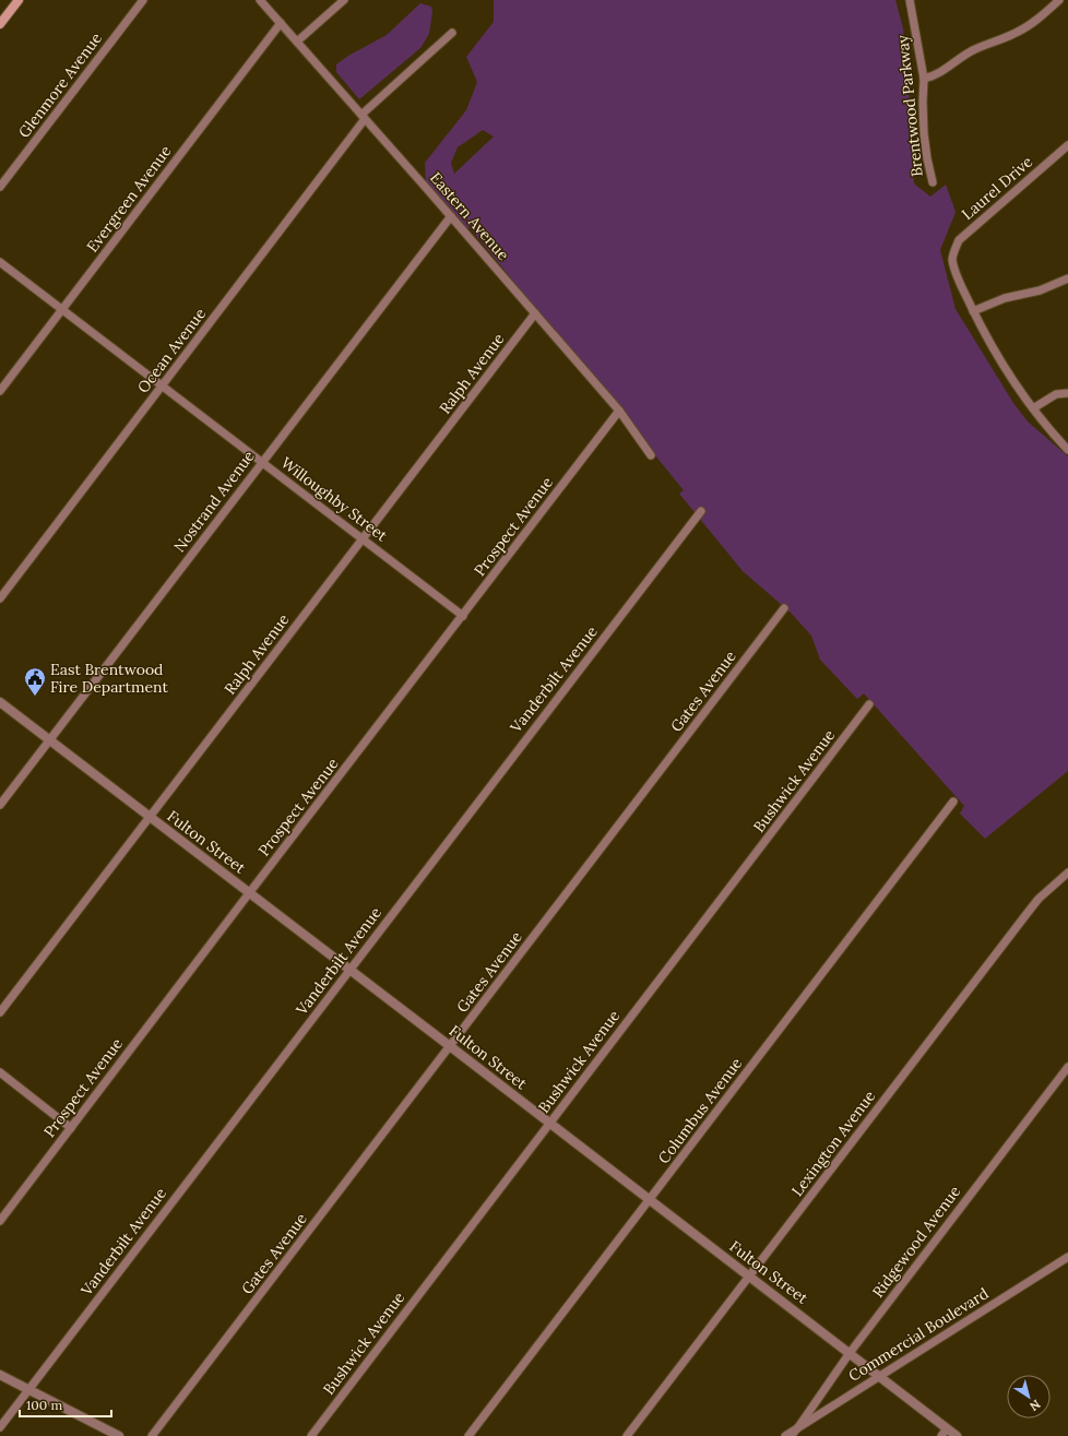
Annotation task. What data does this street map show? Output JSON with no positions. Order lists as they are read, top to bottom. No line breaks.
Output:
{"streets":{"street":["Glenmore Avenue","Brentwood Parkway","Laurel Drive","Evergreen Avenue","Eastern Avenue","Ocean Avenue","Ralph Avenue","Willoughby Street","Nostrand Avenue","Prospect Avenue","Vanderbilt Avenue","Gates Avenue","Bushwick Avenue","Fulton Street","Columbus Avenue","Lexington Avenue","Ridgewood Avenue","Commercial Boulevard"]},"crossings":[["Evergreen Avenue","Eastern Avenue"],["Evergreen Avenue","Willoughby Street"],["Eastern Avenue","Ocean Avenue"],["Eastern Avenue","Ralph Avenue"],["Eastern Avenue","Nostrand Avenue"],["Eastern Avenue","Prospect Avenue"],["Ocean Avenue","Willoughby Street"],["Ralph Avenue","Willoughby Street"],["Ralph Avenue","Fulton Street"],["Willoughby Street","Nostrand Avenue"],["Willoughby Street","Prospect Avenue"],["Nostrand Avenue","Fulton Street"],["Prospect Avenue","Fulton Street"],["Vanderbilt Avenue","Fulton Street"],["Gates Avenue","Fulton Street"],["Bushwick Avenue","Fulton Street"],["Fulton Street","Columbus Avenue"],["Fulton Street","Lexington Avenue"],["Fulton Street","Ridgewood Avenue"],["Fulton Street","Commercial Boulevard"],["Ridgewood Avenue","Commercial Boulevard"]],"places":{"public building":["East Brentwood Fire Department"]},"scale_bar":"100 m","north":"bottom right"}
